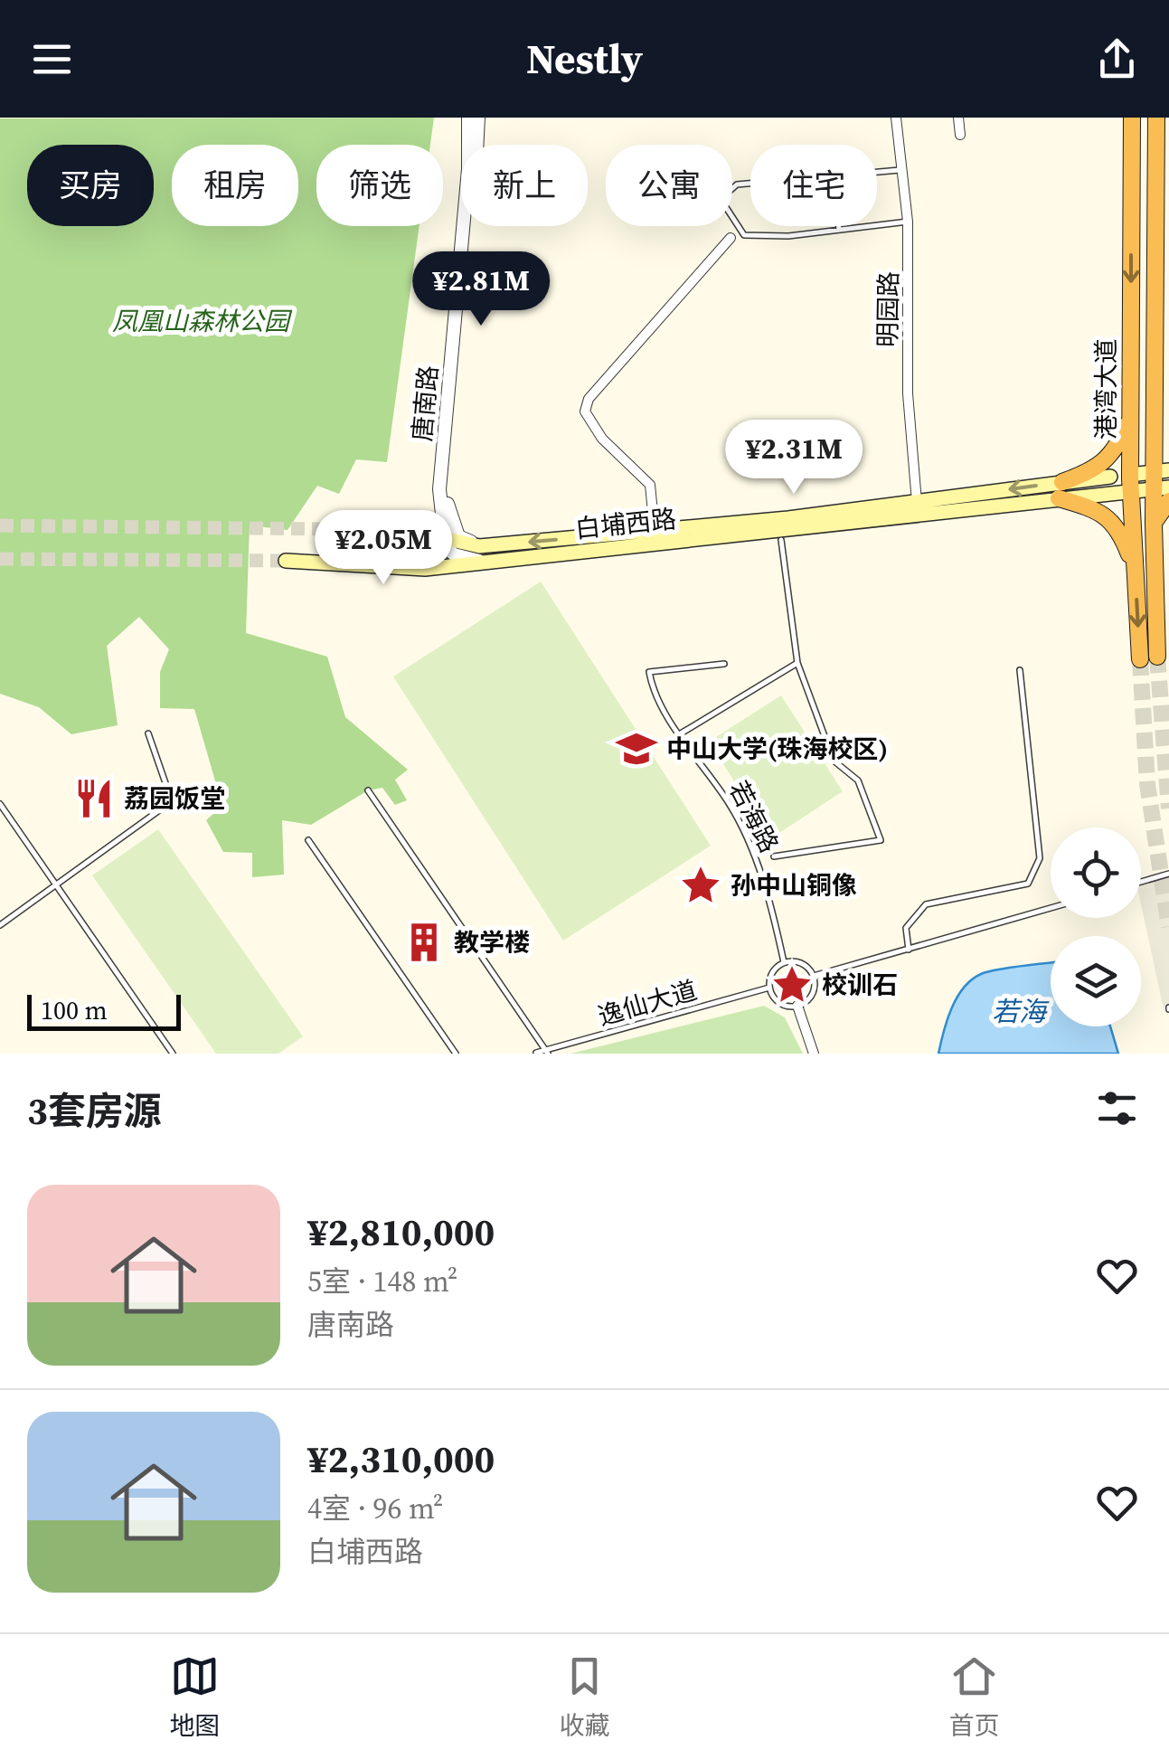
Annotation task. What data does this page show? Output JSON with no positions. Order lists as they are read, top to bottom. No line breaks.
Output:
{"streets":{"highway":["港湾大道"],"main road":["白埔西路"],"street":["明园路","唐南路"],"lane":["若海路","逸仙大道"]},"crossings":[["明园路","白埔西路"],["港湾大道","白埔西路"],["唐南路","白埔西路"],["若海路","逸仙大道"]],"water":["若海"],"parks":["凤凰山森林公园"],"places":{"school or university":["中山大学(珠海校区)"],"restaurant":["荔园饭堂"],"place":["孙中山铜像","校训石"],"building":["教学楼"]},"scale_bar":"100 m","page":{"header":"Nestly","chip":["买房","租房","筛选","新上","公寓","住宅"],"price":["¥2.81M","¥2.31M","¥2.05M"],"scale":"100 m","heading":"3套房源","list":[{"name":"¥2,810,000","note":"5室 · 148 m² · 唐南路"},{"name":"¥2,310,000","note":"4室 · 96 m² · 白埔西路"}],"tabs":["地图","收藏","首页"]}}
